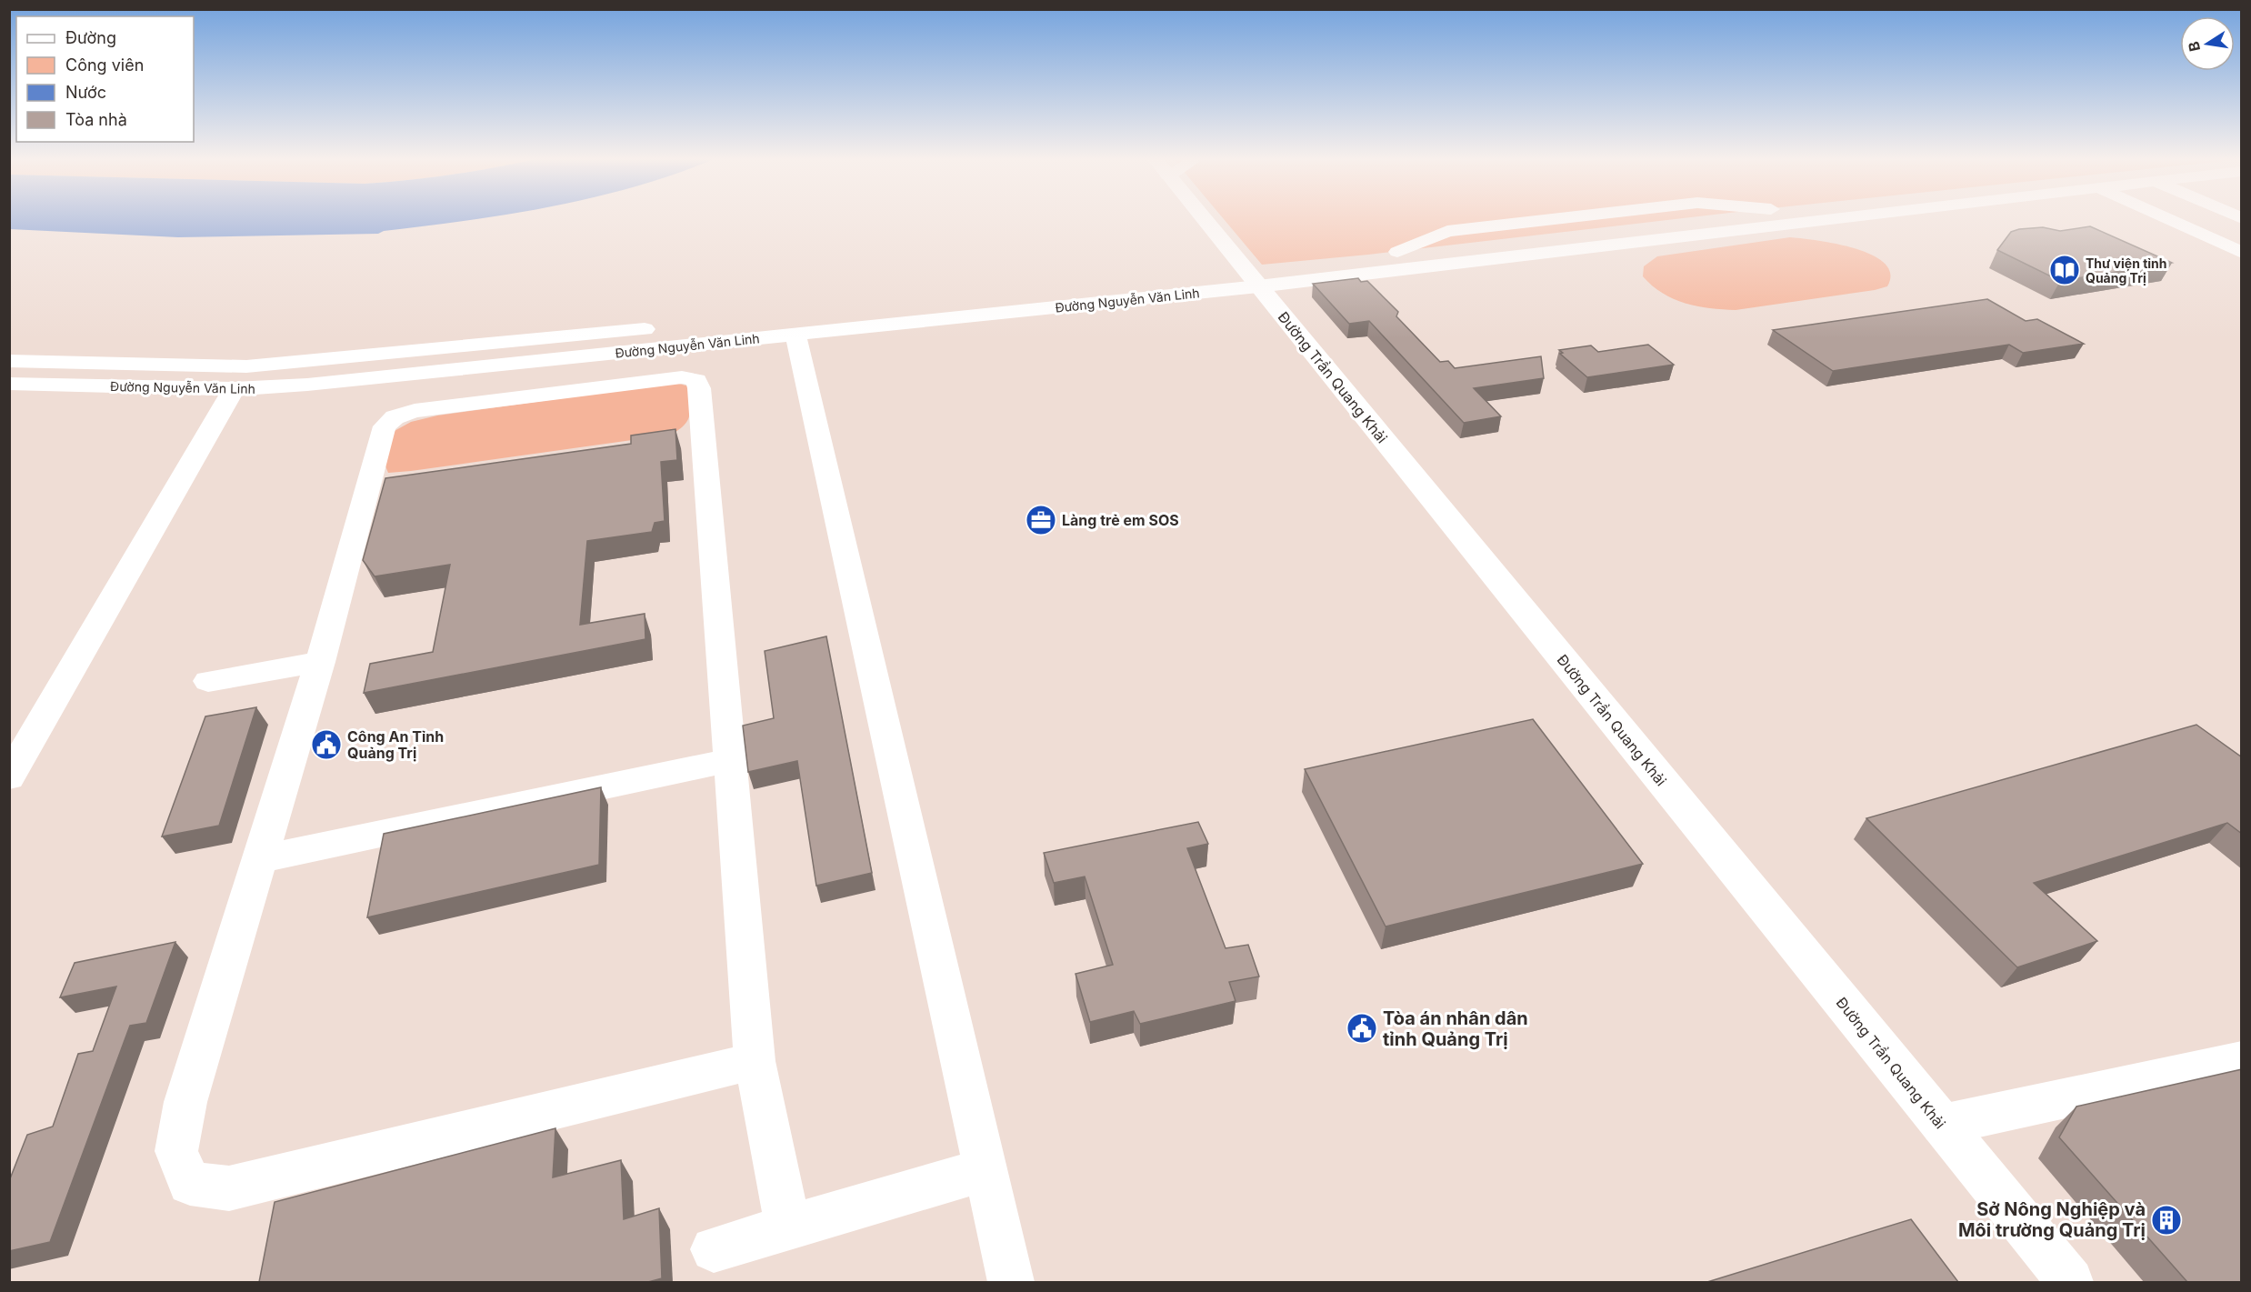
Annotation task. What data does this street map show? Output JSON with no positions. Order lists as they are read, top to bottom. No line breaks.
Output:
{"streets":{"street":["Đường Nguyễn Văn Linh","Đường Trần Quang Khải"]},"crossings":[["Đường Nguyễn Văn Linh","Đường Trần Quang Khải"]],"places":{"library":["Thư viện tỉnh Quảng Trị"],"office":["Làng trẻ em SOS"],"public building":["Công An Tỉnh Quảng Trị","Tòa án nhân dân tỉnh Quảng Trị"],"building":["Sở Nông Nghiệp và Môi trường Quảng Trị"]},"legend":["Đường","Công viên","Nước","Tòa nhà"],"north":"left"}
